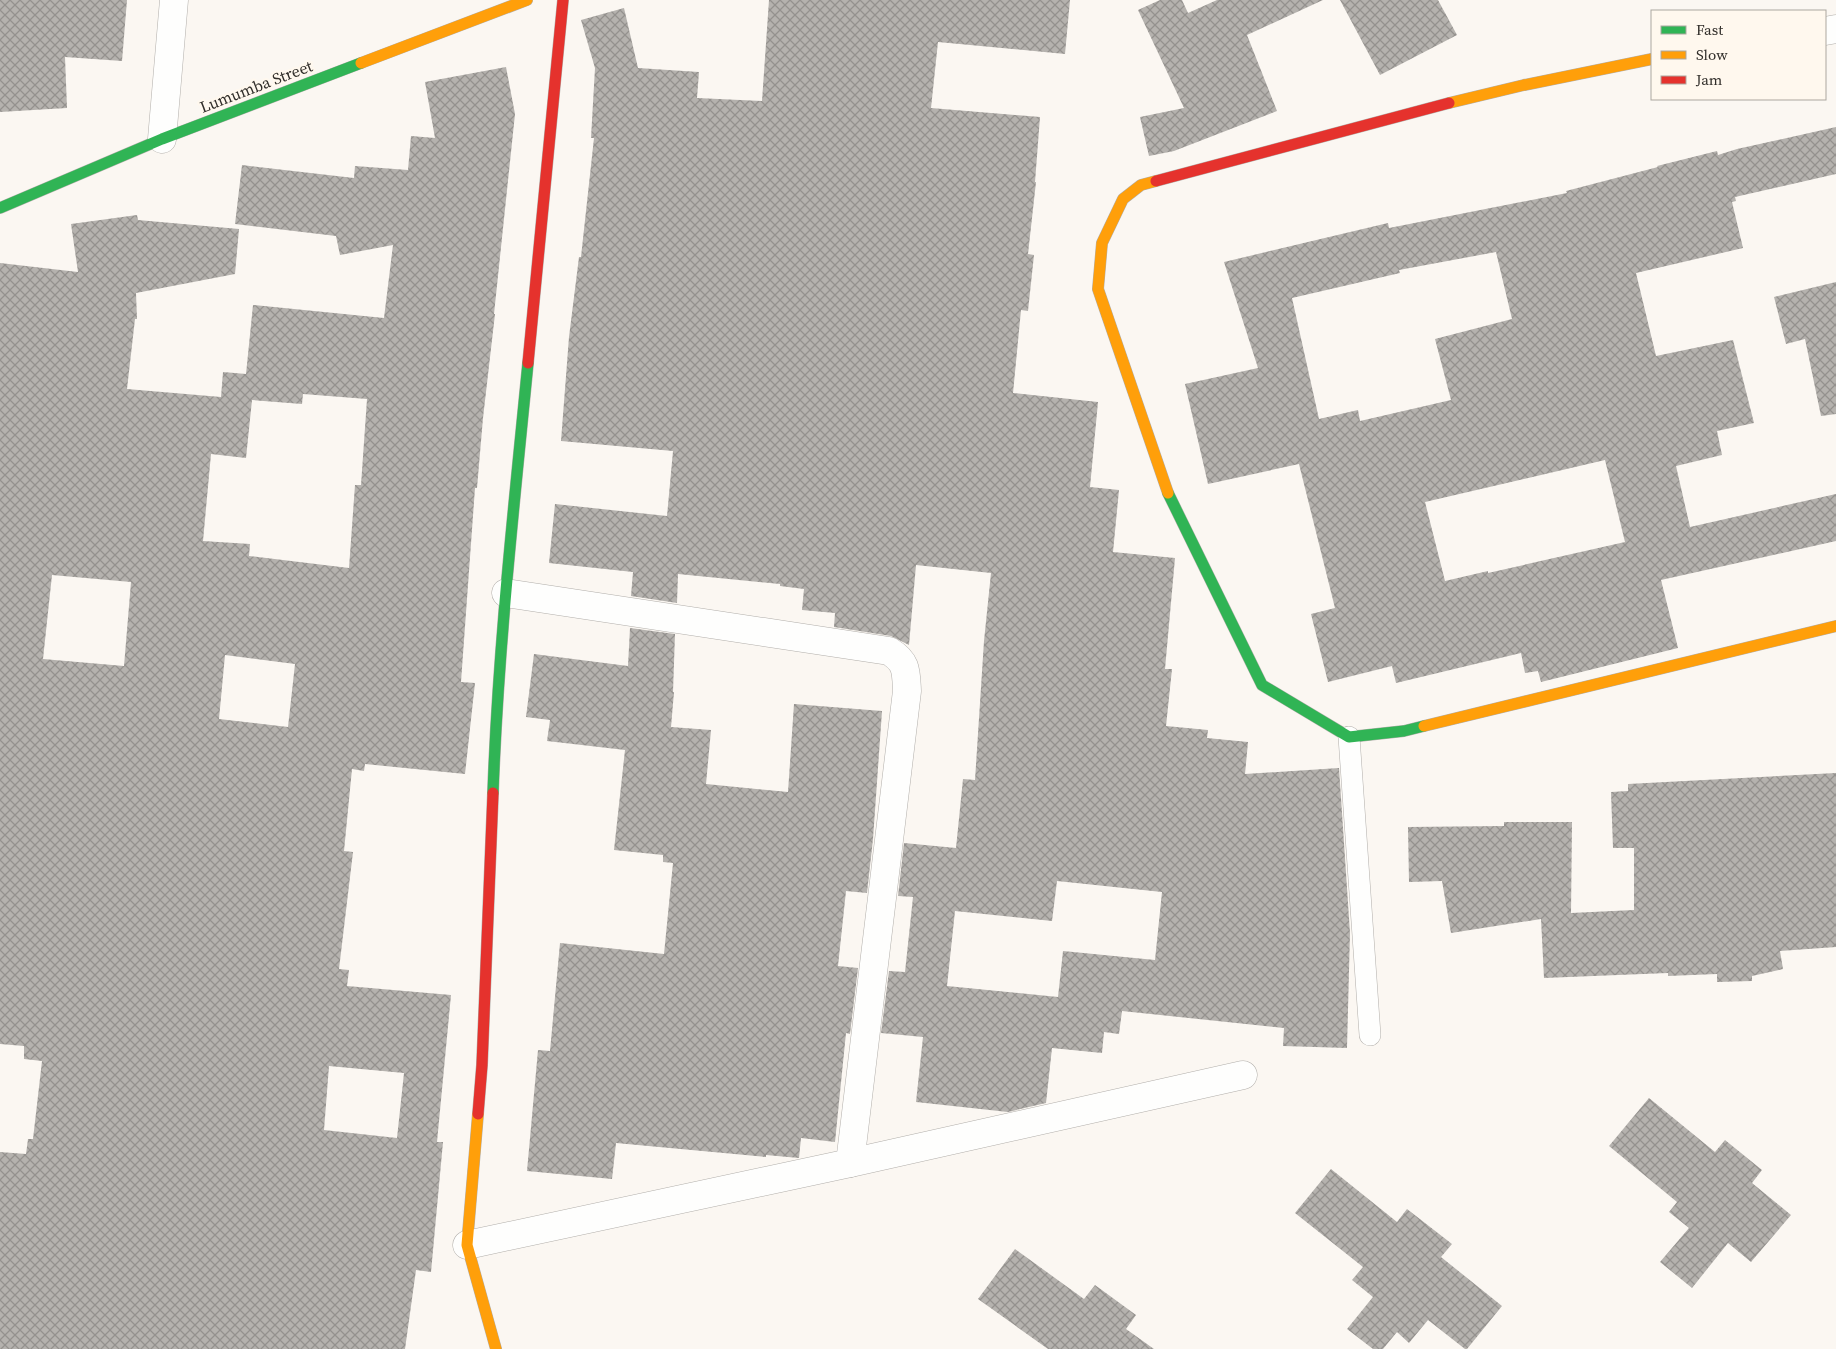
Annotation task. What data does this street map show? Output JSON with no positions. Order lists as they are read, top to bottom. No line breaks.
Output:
{"streets":{"street":["Lumumba Street"]},"legend":["Fast","Slow","Jam"]}
